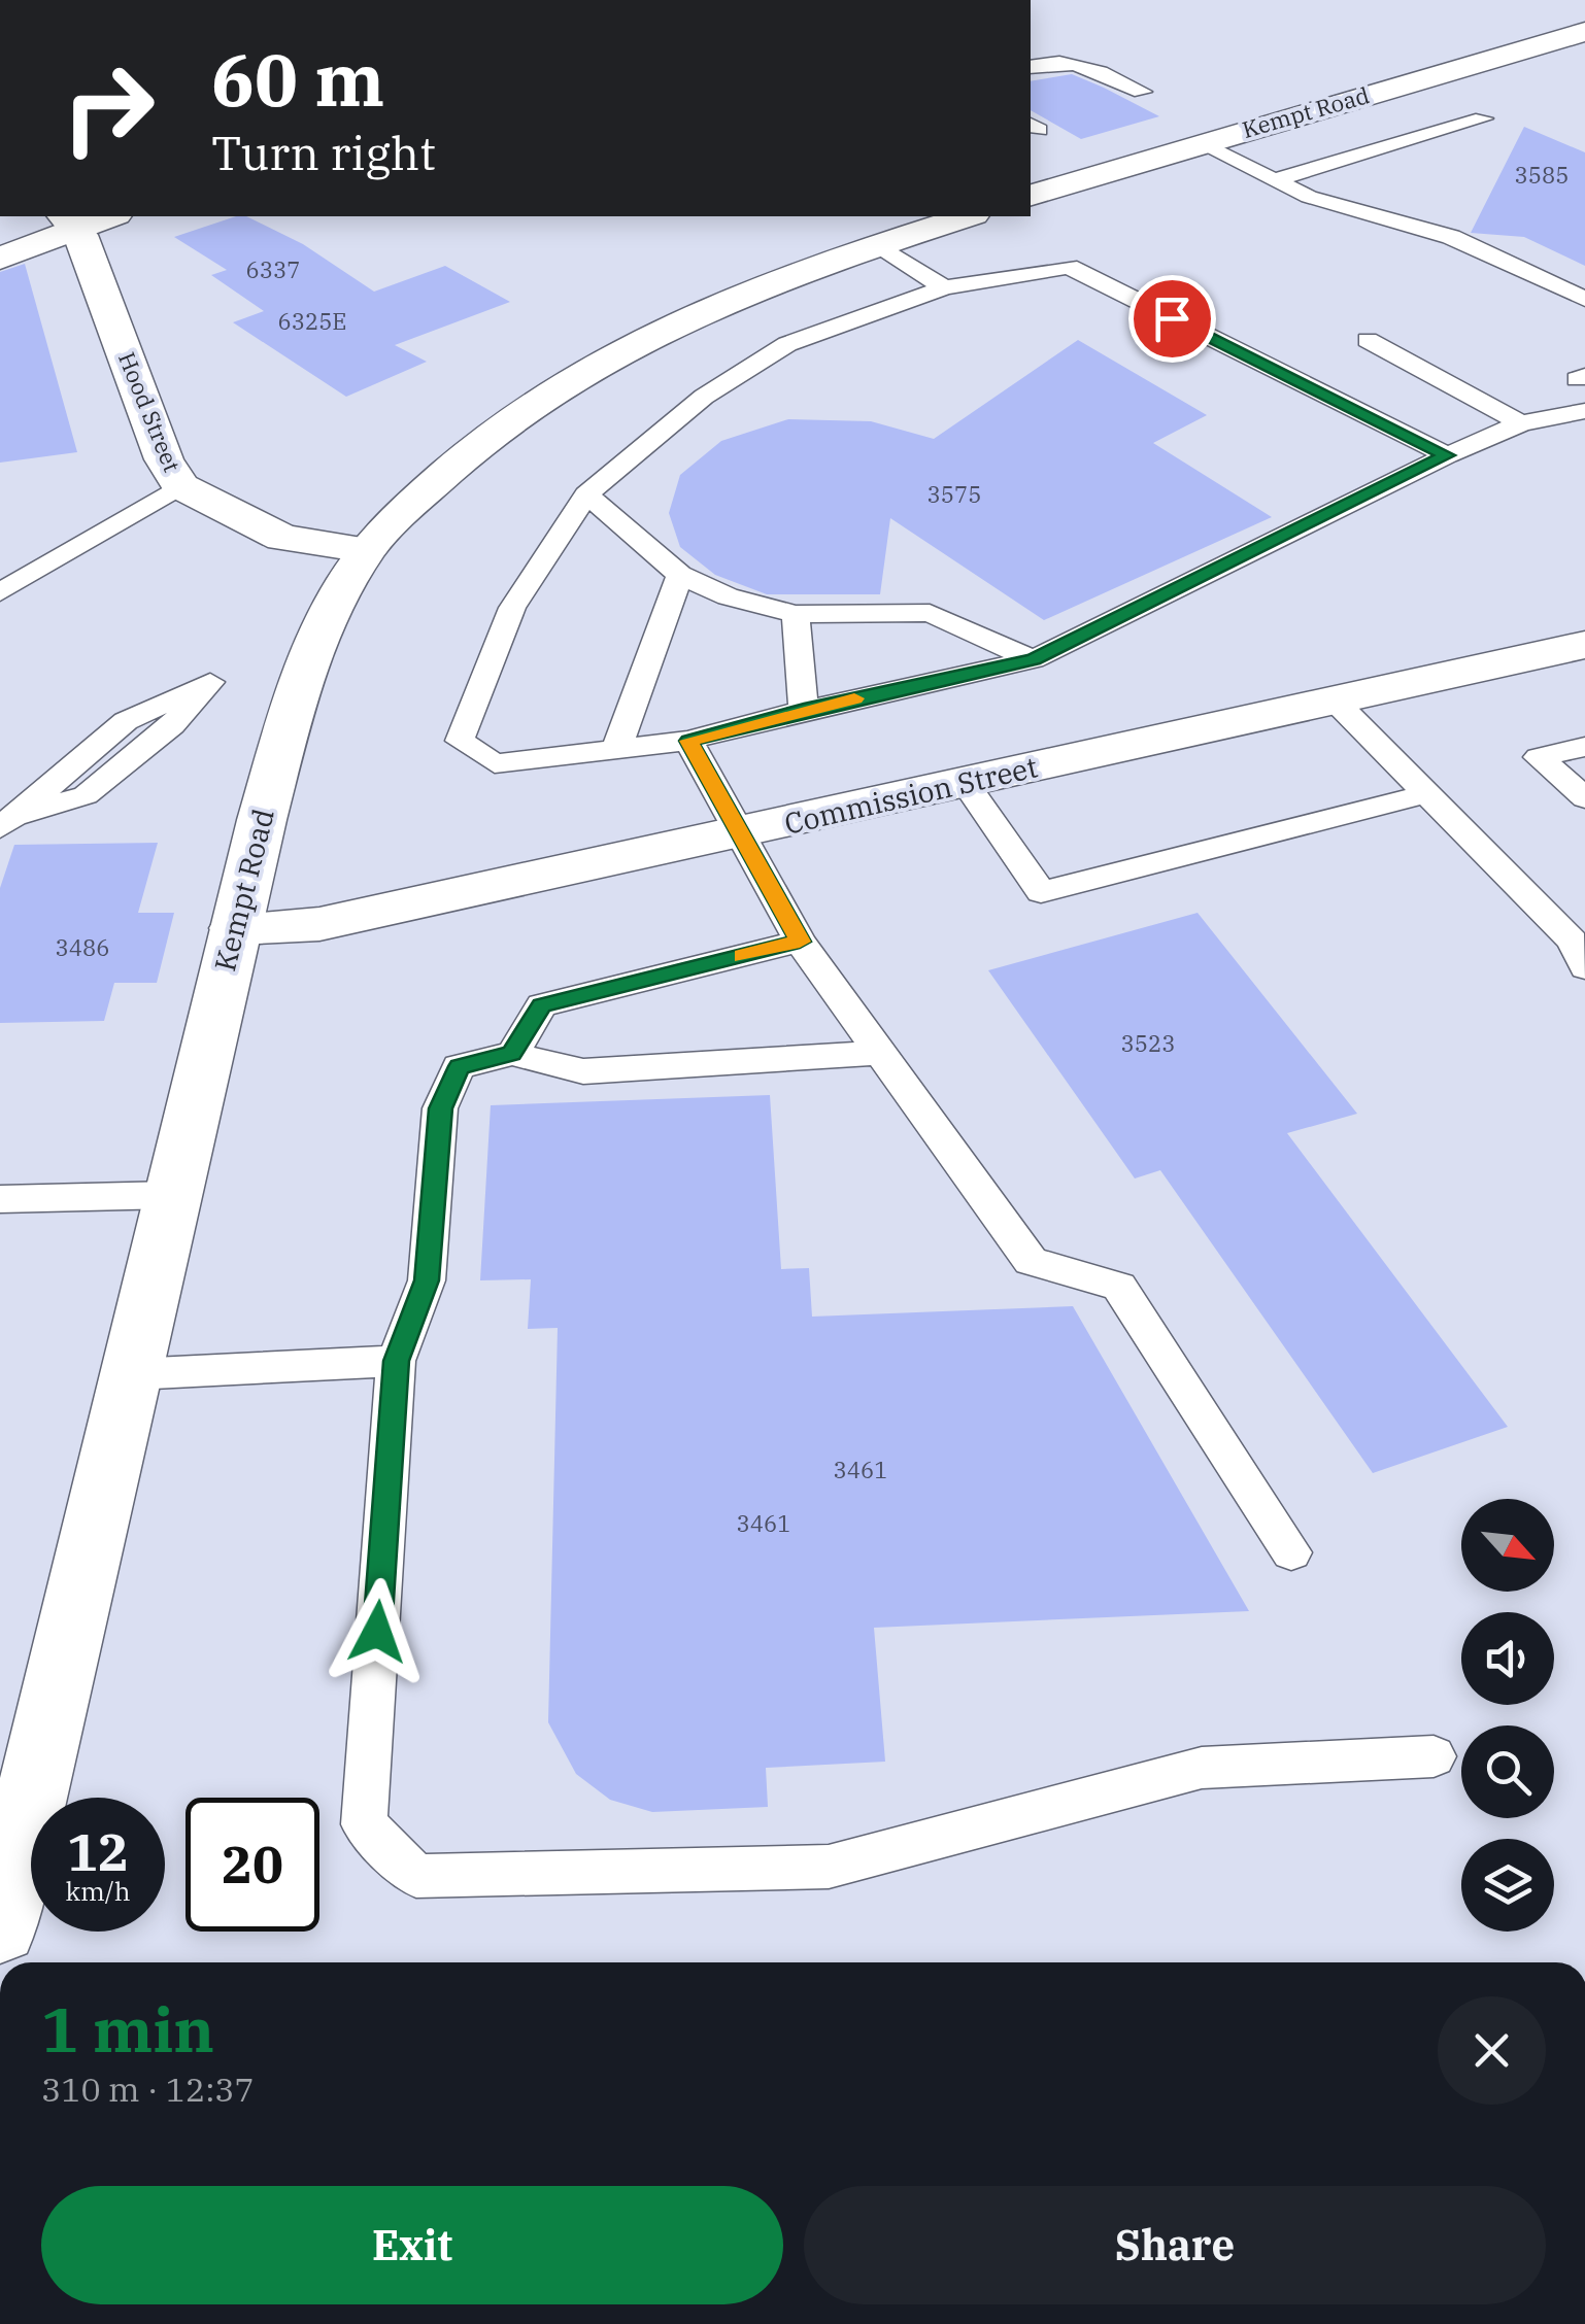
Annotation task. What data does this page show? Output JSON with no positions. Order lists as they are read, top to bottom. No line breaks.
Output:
{"streets":{"street":["Kempt Road","Hood Street","Commission Street"]},"crossings":[["Kempt Road","Hood Street"],["Kempt Road","Commission Street"]],"house_numbers":["3585","6337","6325E","3575","3486","3523","3461","3461"],"north":"bottom right","page":{"turn":["60 m","Turn right"],"speed":"12 km/h","limit":"20","heading":["1 min","310 m · 12:37"],"buttons":["Exit","Share"]}}
